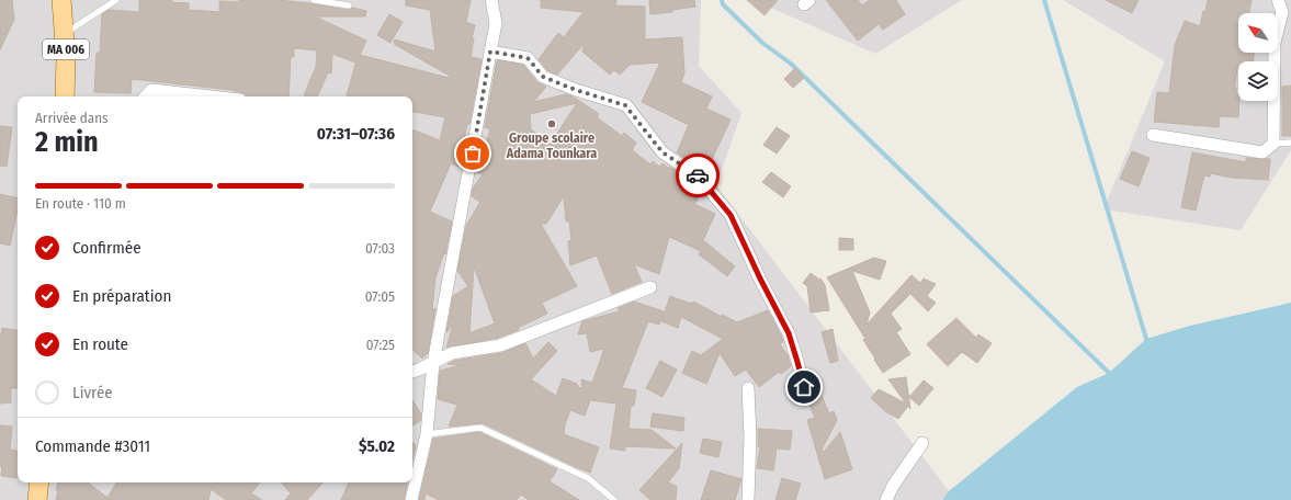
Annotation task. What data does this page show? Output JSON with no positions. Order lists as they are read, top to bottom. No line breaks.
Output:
{"streets":{"main road":["MA 006"]},"places":["Groupe scolaire Adama Tounkara"],"north":"top left","page":{"heading":["2 min","Arrivée dans","07:31–07:36"],"panel":["Commande #3011","$5.02"],"bar":"En route · 110 m","list":[["Confirmée","07:03"],["En préparation","07:05"],["En route","07:25"],"Livrée"]}}
